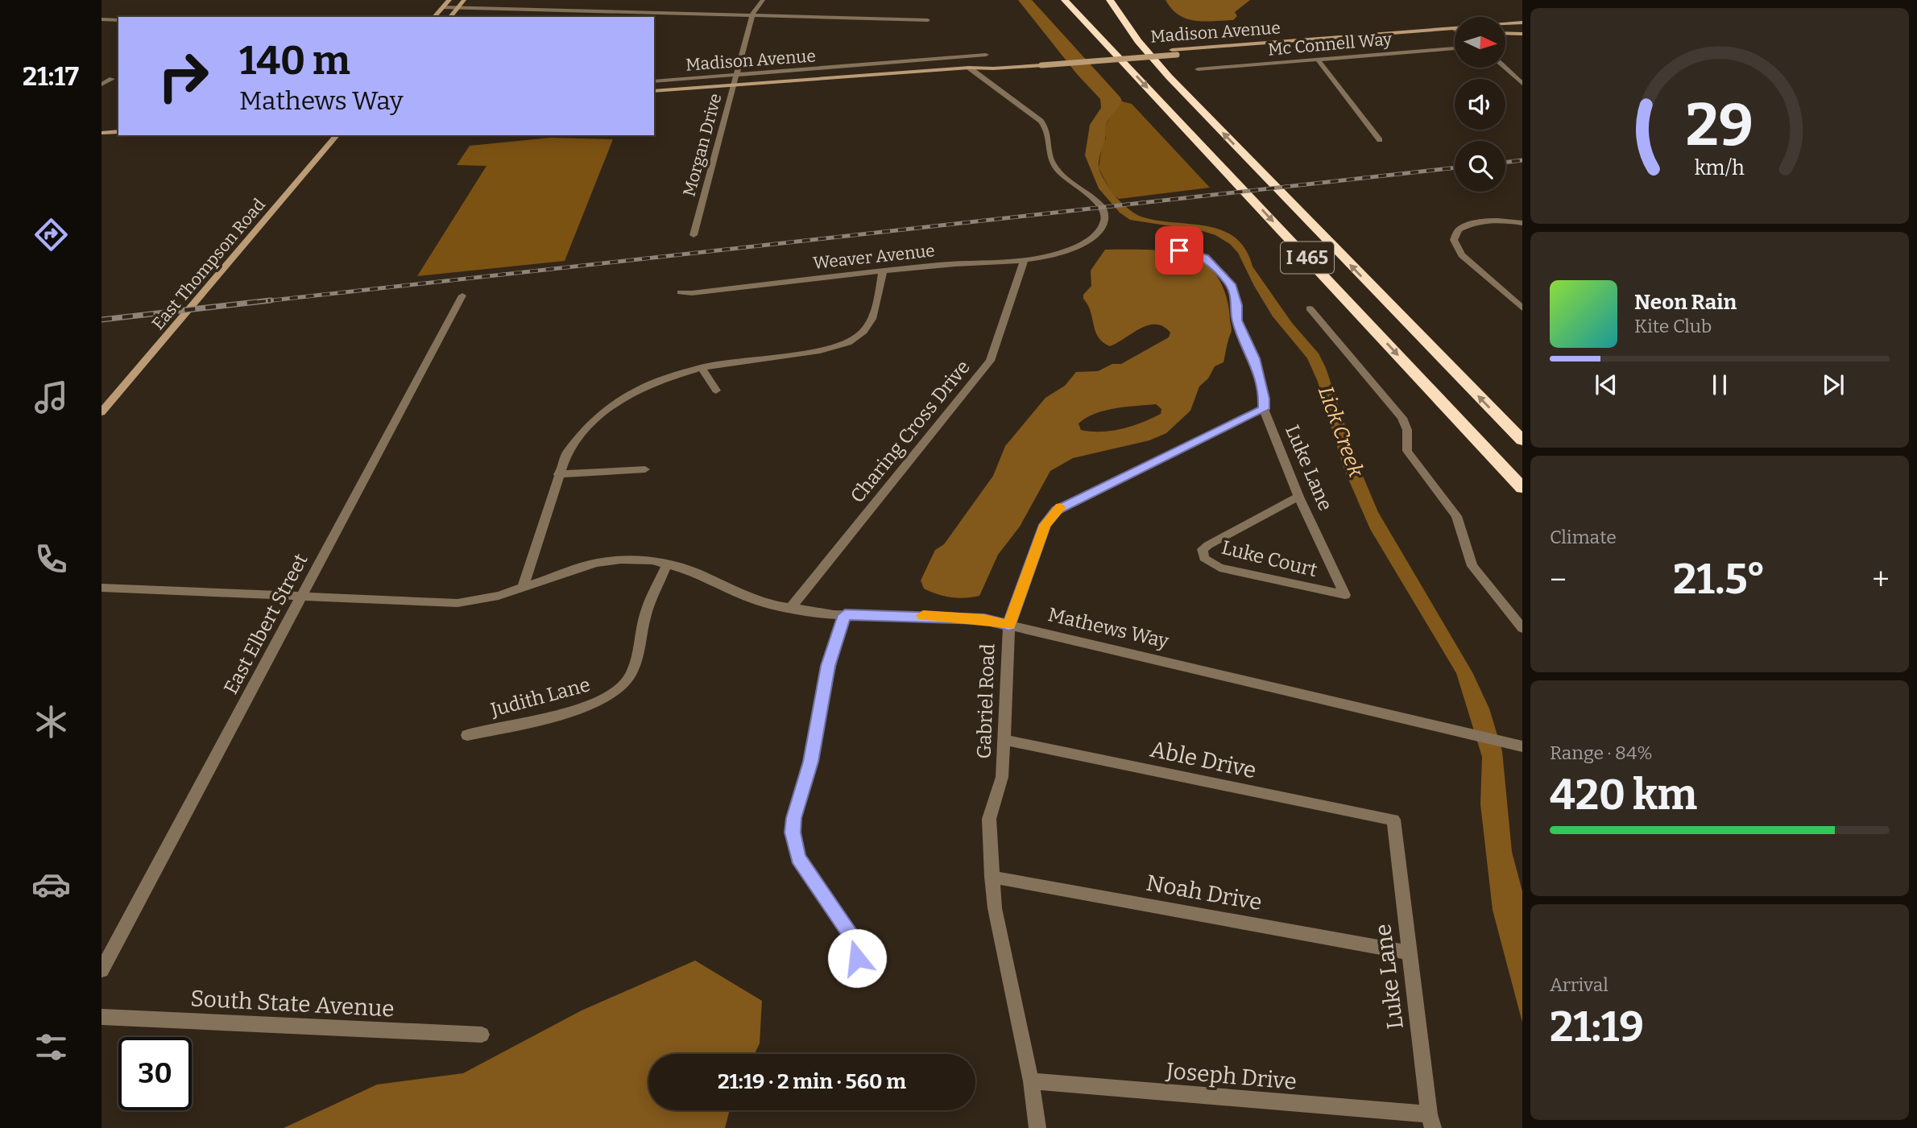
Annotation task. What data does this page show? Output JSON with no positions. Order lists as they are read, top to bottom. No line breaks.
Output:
{"streets":{"highway":["I 465"],"main road":["Madison Avenue","East Thompson Road"],"street":["Mc Connell Way","Morgan Drive","Weaver Avenue","Charing Cross Drive","Luke Lane","Luke Court","East Elbert Street","Mathews Way","Judith Lane","Gabriel Road","Able Drive","Noah Drive","South State Avenue","Joseph Drive"]},"crossings":[["Madison Avenue","Morgan Drive"],["Madison Avenue","Weaver Avenue"],["Weaver Avenue","Charing Cross Drive"],["Charing Cross Drive","Mathews Way"],["Luke Lane","Luke Court"],["Luke Lane","Gabriel Road"],["Luke Lane","Able Drive"],["Luke Lane","Noah Drive"],["Luke Lane","Joseph Drive"],["East Elbert Street","Mathews Way"],["Mathews Way","Judith Lane"],["Mathews Way","Gabriel Road"],["Gabriel Road","Able Drive"],["Gabriel Road","Noah Drive"],["Gabriel Road","Joseph Drive"]],"water":["Lick Creek"],"north":"right","page":{"tabs":"21:17","turn":["140 m","Mathews Way"],"song":["Neon Rain","Kite Club"],"tile":["Climate",["Range · 84%","420 km"],["Arrival","21:19"]],"heat":["−","21.5°","+"],"limit":"30","trip":"21:19 · 2 min · 560 m","gauge":["29","km/h"]}}
